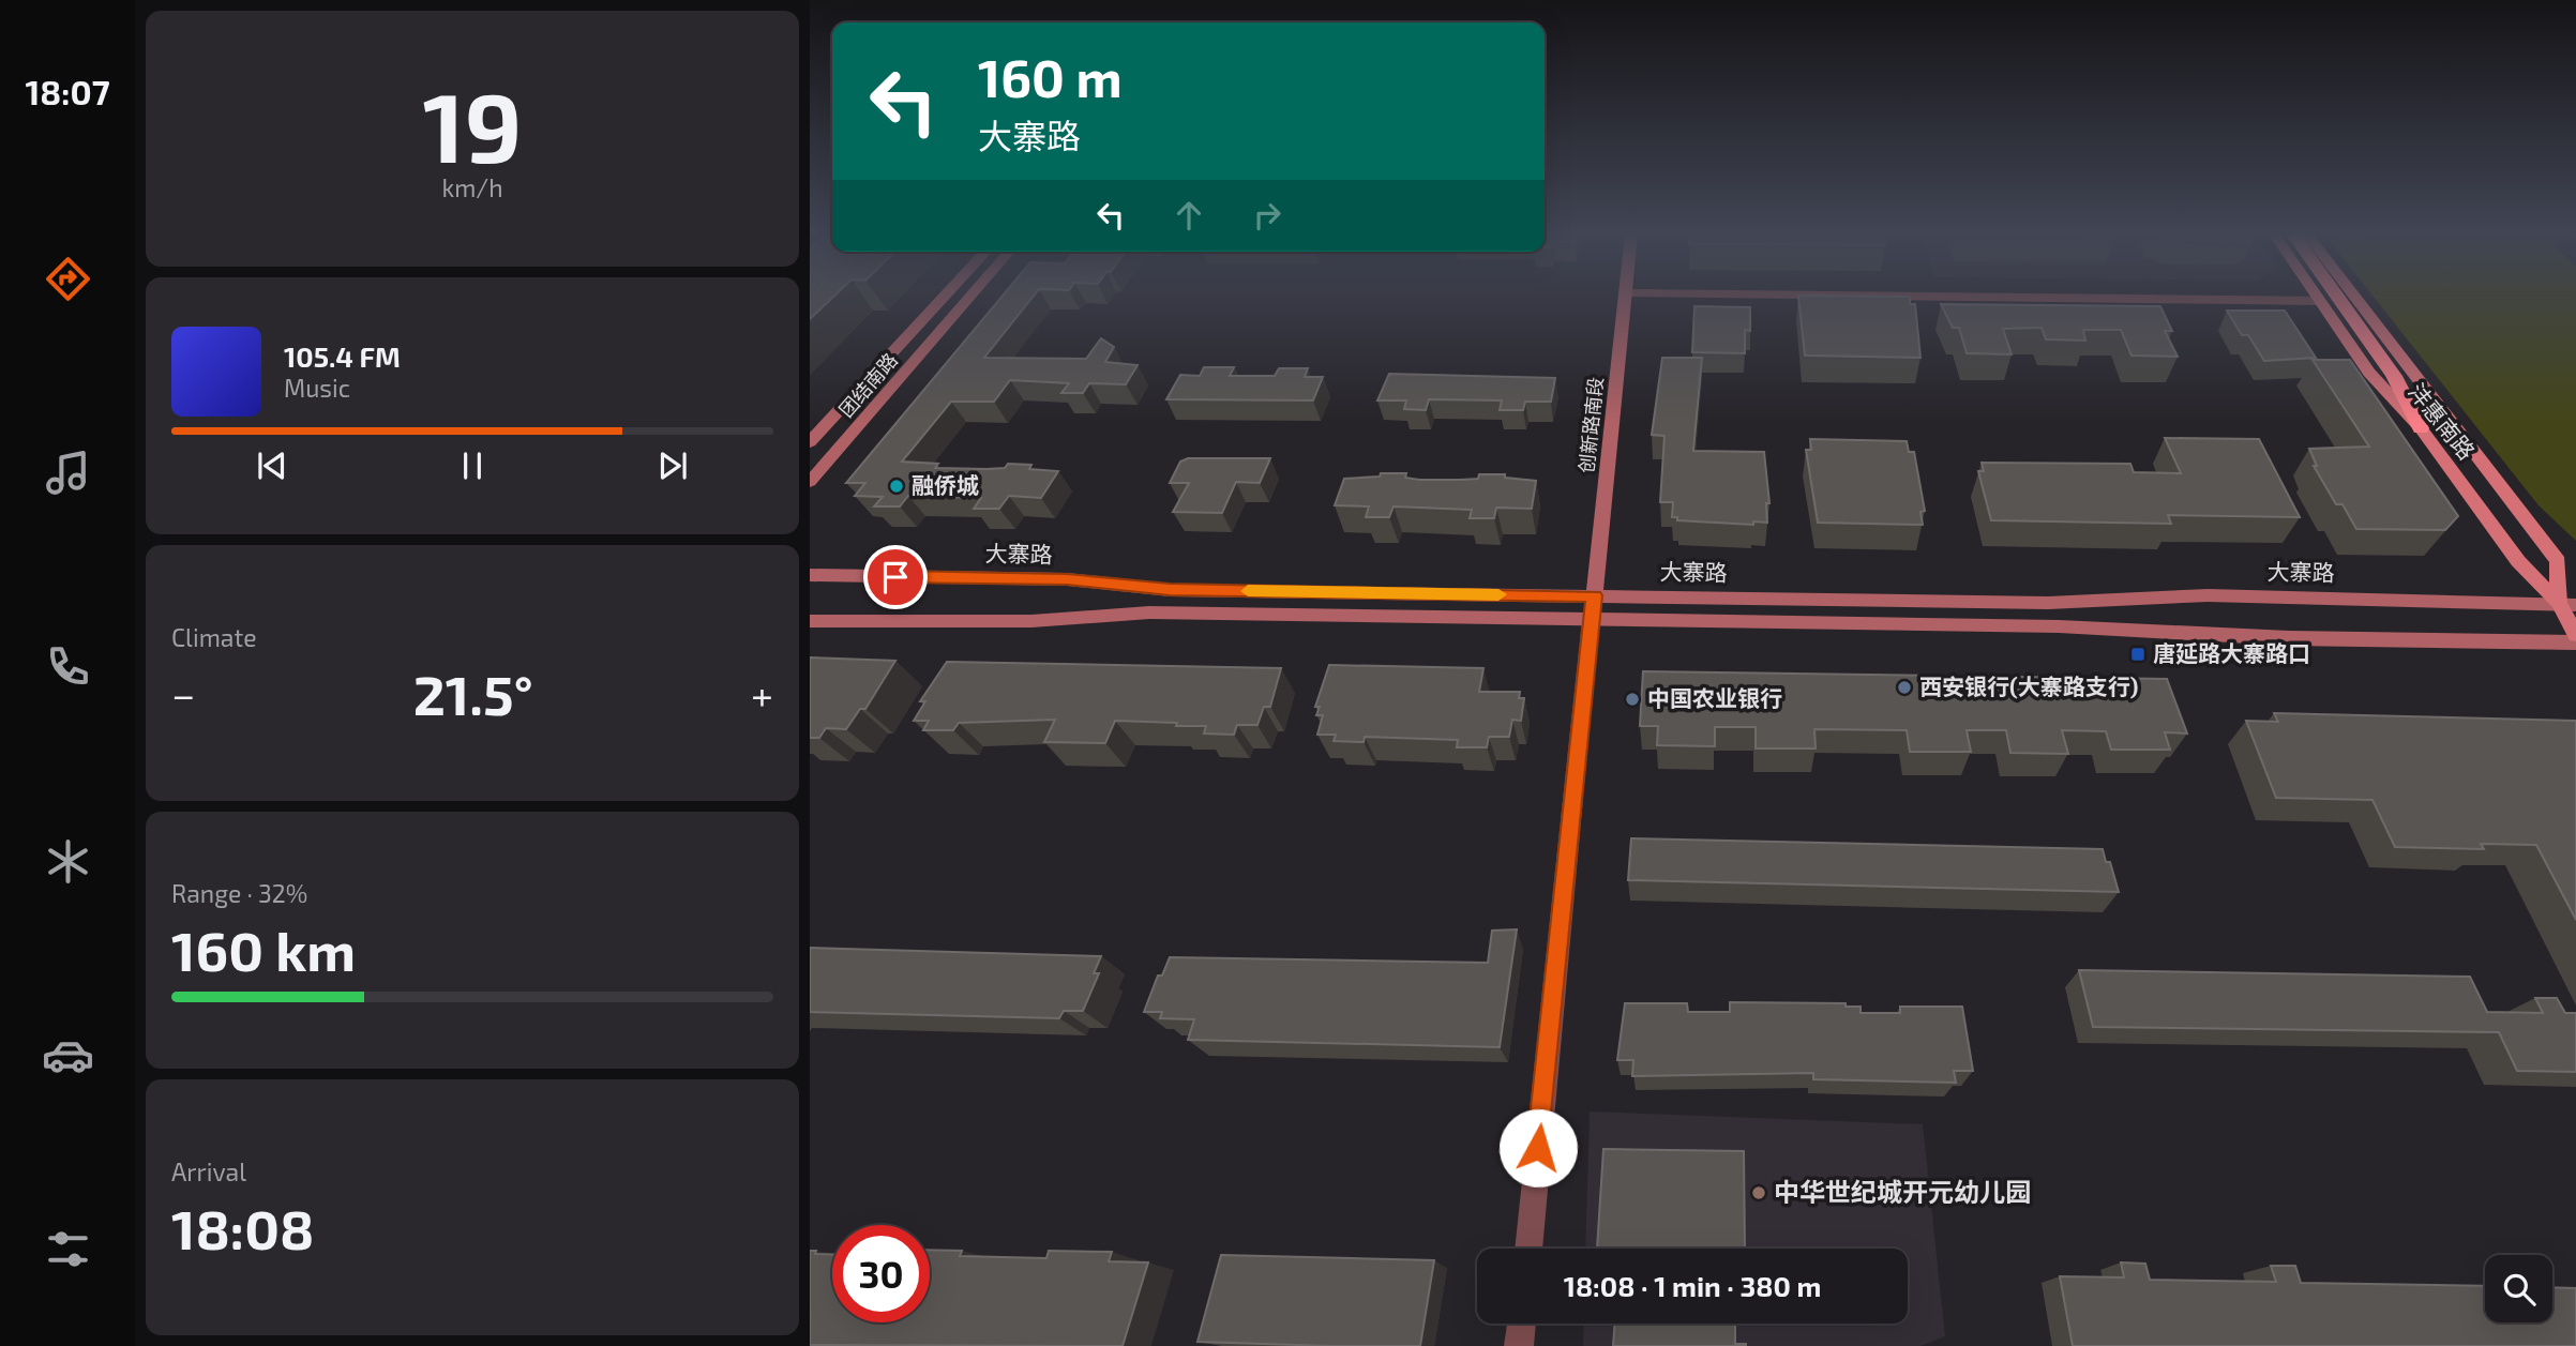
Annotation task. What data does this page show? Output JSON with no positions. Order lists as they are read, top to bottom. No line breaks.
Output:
{"streets":{"main road":["团结南路","沣惠南路","创新路南段","大寨路"]},"crossings":[["沣惠南路","大寨路"],["创新路南段","大寨路"]],"places":{"other":["融侨城","西安银行(大寨路支行)","中国农业银行","中华世纪城开元幼儿园"],"transit":["唐延路大寨路口"]},"page":{"tabs":"18:07","tile":[["19","km/h"],"Climate",["Range · 32%","160 km"],["Arrival","18:08"]],"turn":["160 m","大寨路"],"song":["105.4 FM","Music"],"heat":["−","21.5°","+"],"limit":"30","trip":"18:08 · 1 min · 380 m"}}
